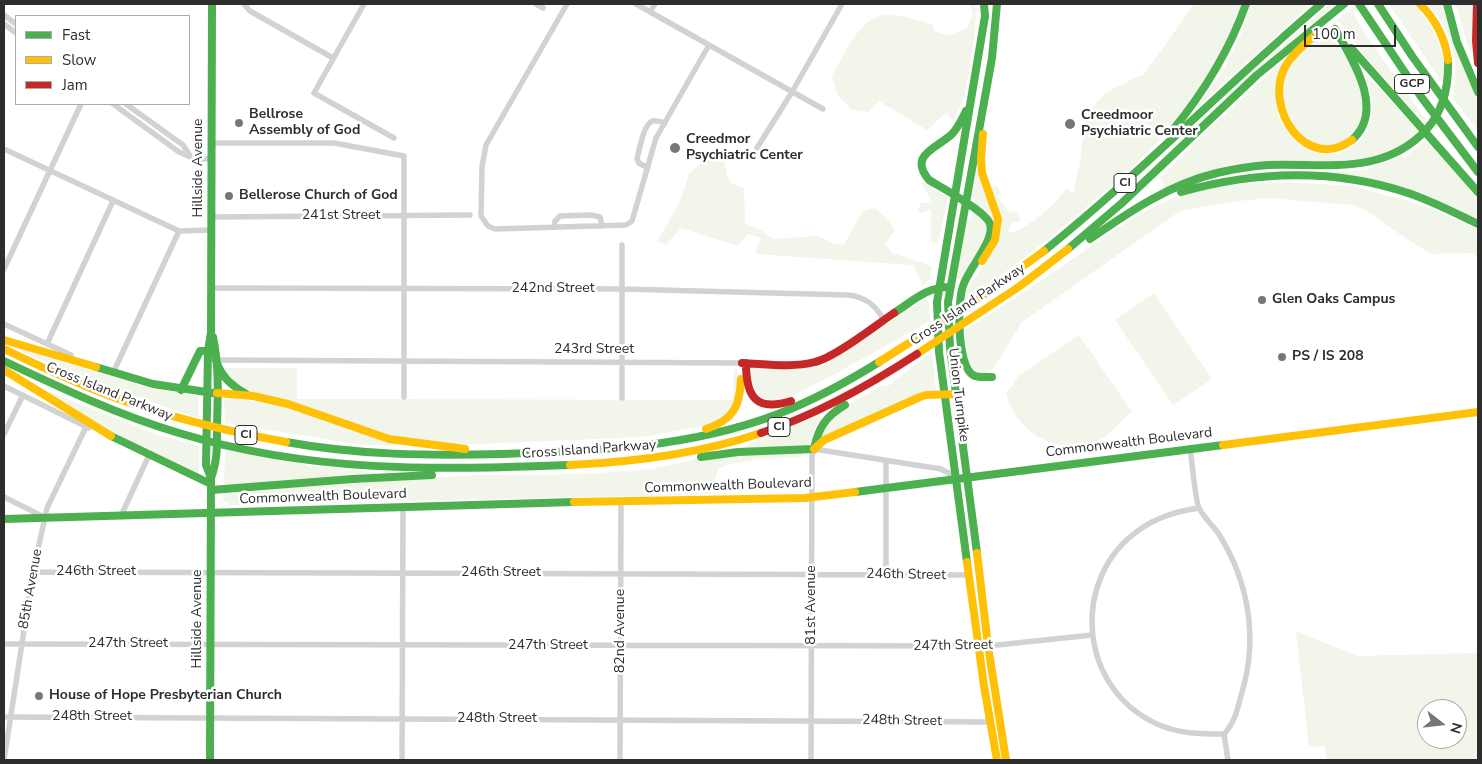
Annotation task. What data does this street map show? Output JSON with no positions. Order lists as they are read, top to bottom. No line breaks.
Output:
{"streets":{"main road":["GCP","Hillside Avenue","CI","Cross Island Parkway","243rd Street","Union Turnpike","Commonwealth Boulevard"],"street":["241st Street","242nd Street","246th Street","85th Avenue","81st Avenue","82nd Avenue","247th Street","248th Street"]},"crossings":[["Hillside Avenue","241st Street"],["Hillside Avenue","242nd Street"],["Hillside Avenue","Cross Island Parkway"],["Hillside Avenue","243rd Street"],["Hillside Avenue","Commonwealth Boulevard"],["Hillside Avenue","246th Street"],["Hillside Avenue","247th Street"],["Hillside Avenue","248th Street"],["242nd Street","243rd Street"],["243rd Street","Union Turnpike"],["Union Turnpike","Commonwealth Boulevard"],["Union Turnpike","246th Street"],["Union Turnpike","247th Street"],["Union Turnpike","248th Street"],["Commonwealth Boulevard","85th Avenue"],["Commonwealth Boulevard","81st Avenue"],["Commonwealth Boulevard","82nd Avenue"],["246th Street","85th Avenue"],["246th Street","81st Avenue"],["246th Street","82nd Avenue"],["85th Avenue","247th Street"],["85th Avenue","248th Street"],["81st Avenue","247th Street"],["81st Avenue","248th Street"],["82nd Avenue","247th Street"],["82nd Avenue","248th Street"]],"places":["Bellrose Assembly of God","Creedmoor Psychiatric Center","Creedmor Psychiatric Center","Bellerose Church of God","Glen Oaks Campus","PS / IS 208","House of Hope Presbyterian Church"],"legend":["Fast","Slow","Jam"],"scale_bar":"100 m","north":"right"}
